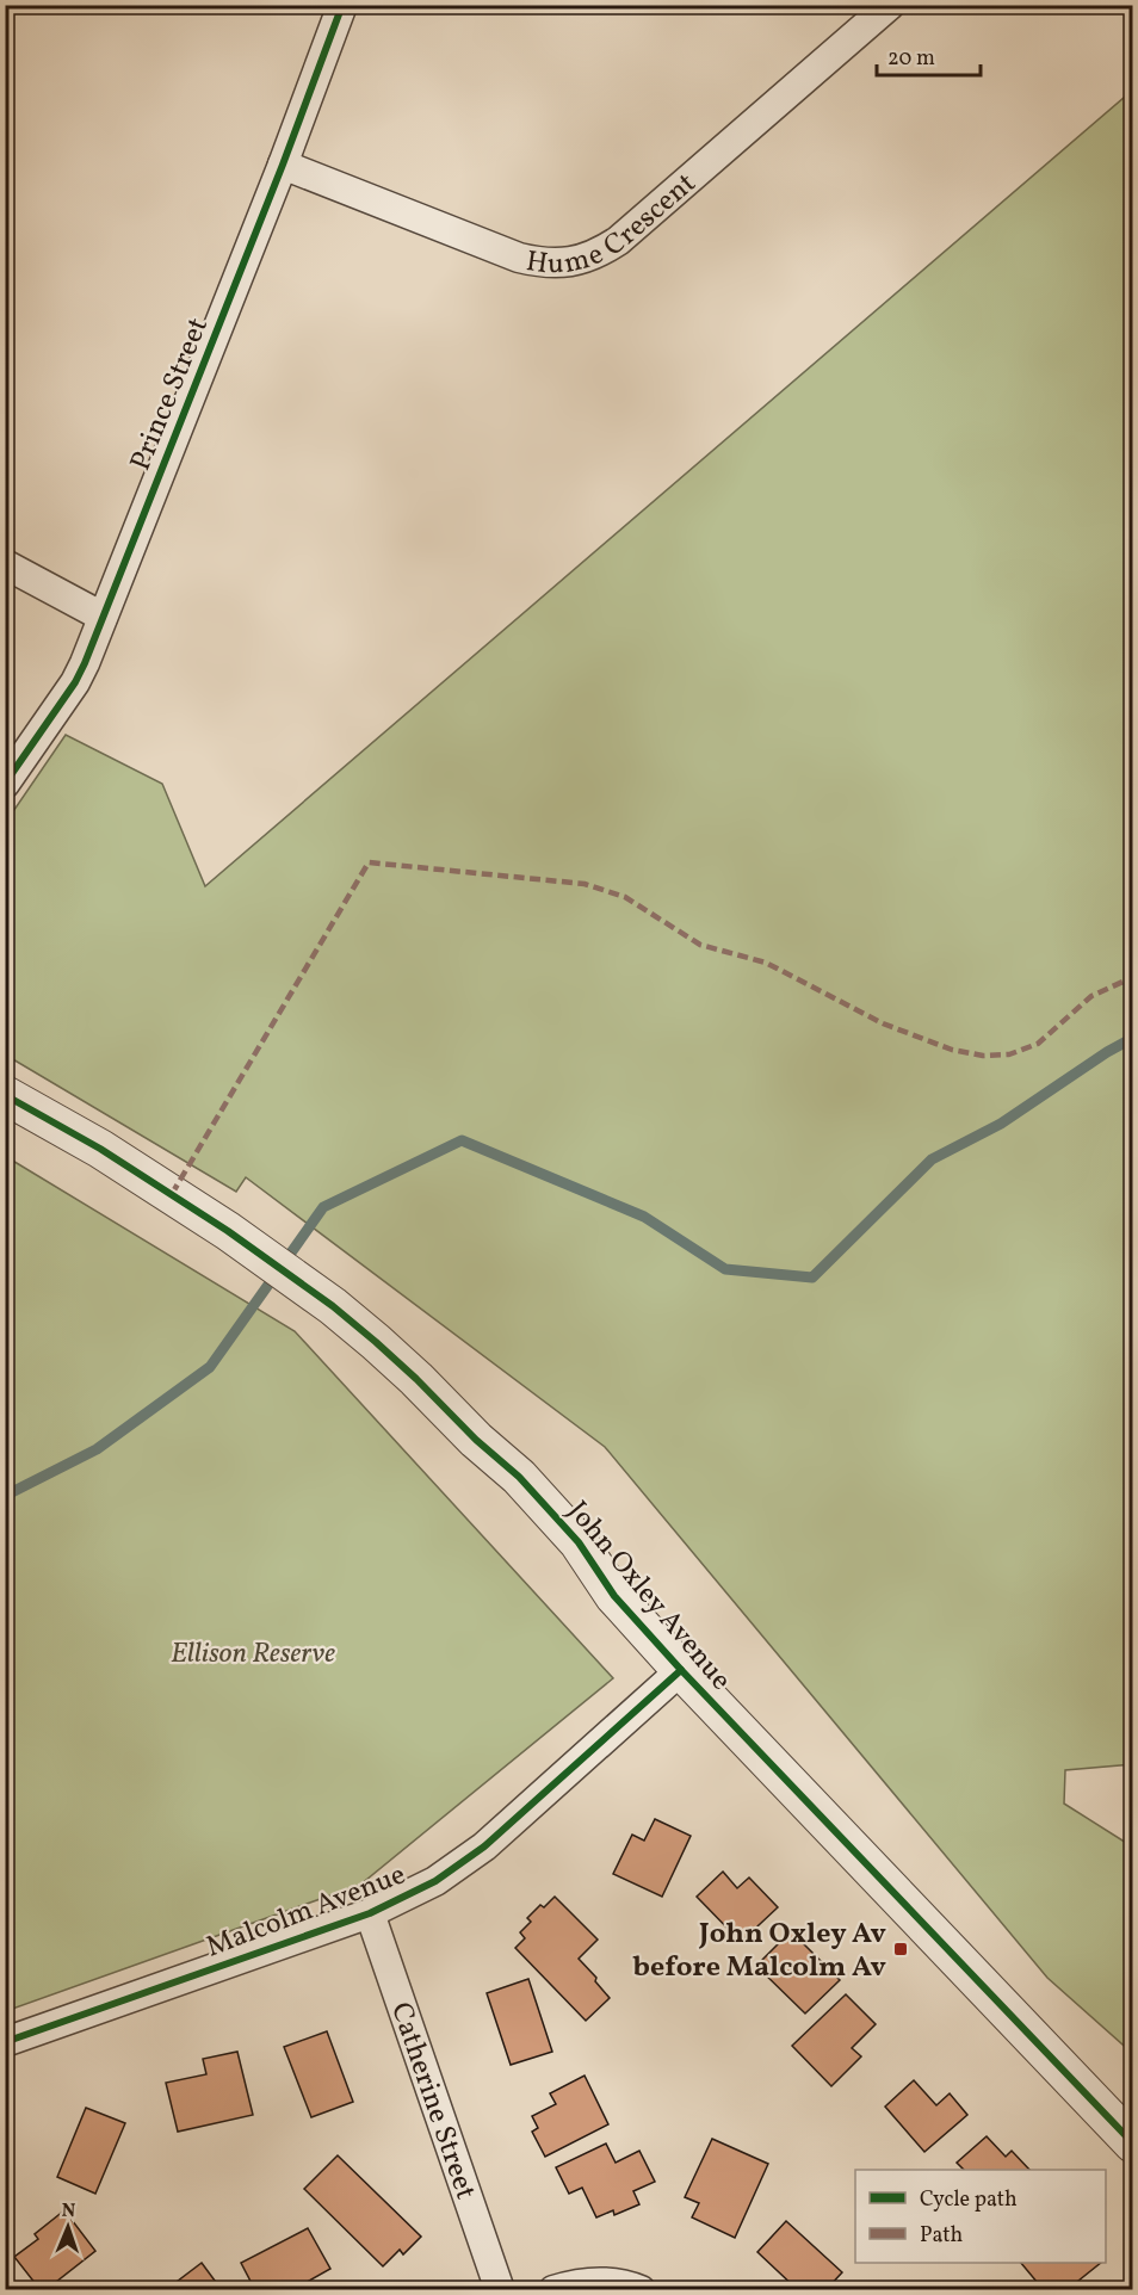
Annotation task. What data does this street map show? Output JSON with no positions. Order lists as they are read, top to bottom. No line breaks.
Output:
{"streets":{"street":["Hume Crescent","Prince Street","John Oxley Avenue","Malcolm Avenue","Catherine Street"]},"crossings":[["Hume Crescent","Prince Street"],["John Oxley Avenue","Malcolm Avenue"],["Malcolm Avenue","Catherine Street"]],"parks":["Ellison Reserve"],"places":{"transit":["John Oxley Av before Malcolm Av"]},"legend":["Cycle path","Path"],"scale_bar":"20 m","north":"top"}
